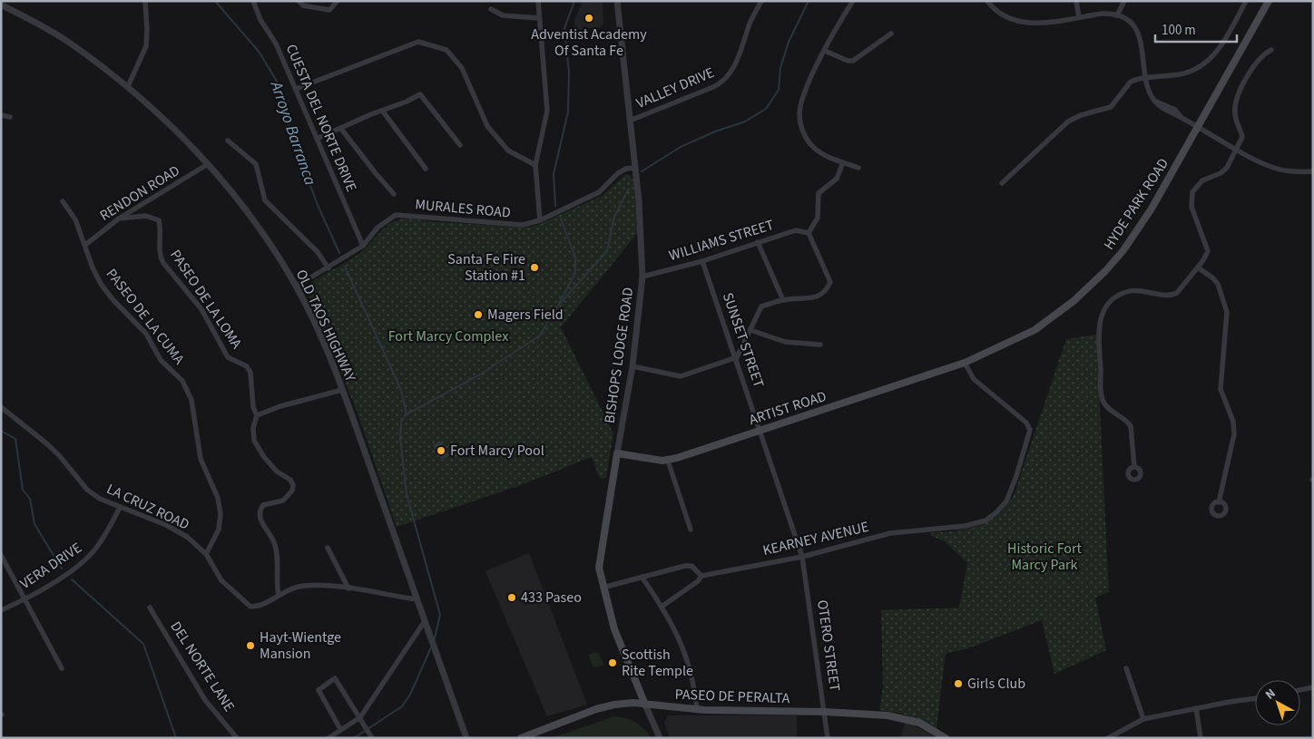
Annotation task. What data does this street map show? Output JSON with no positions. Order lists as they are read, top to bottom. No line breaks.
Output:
{"streets":{"main road":["HYDE PARK ROAD","BISHOPS LODGE ROAD","ARTIST ROAD","PASEO DE PERALTA"],"street":["VALLEY DRIVE","CUESTA DEL NORTE DRIVE","RENDON ROAD","MURALES ROAD","WILLIAMS STREET","PASEO DE LA LOMA","PASEO DE LA CUMA","OLD TAOS HIGHWAY","SUNSET STREET","LA CRUZ ROAD","KEARNEY AVENUE","VERA DRIVE","OTERO STREET","DEL NORTE LANE"]},"crossings":[["VALLEY DRIVE","BISHOPS LODGE ROAD"],["CUESTA DEL NORTE DRIVE","MURALES ROAD"],["RENDON ROAD","PASEO DE LA LOMA"],["RENDON ROAD","PASEO DE LA CUMA"],["RENDON ROAD","OLD TAOS HIGHWAY"],["HYDE PARK ROAD","ARTIST ROAD"],["HYDE PARK ROAD","KEARNEY AVENUE"],["MURALES ROAD","OLD TAOS HIGHWAY"],["MURALES ROAD","BISHOPS LODGE ROAD"],["WILLIAMS STREET","SUNSET STREET"],["WILLIAMS STREET","BISHOPS LODGE ROAD"],["PASEO DE LA CUMA","LA CRUZ ROAD"],["SUNSET STREET","ARTIST ROAD"],["SUNSET STREET","KEARNEY AVENUE"],["SUNSET STREET","OTERO STREET"],["BISHOPS LODGE ROAD","ARTIST ROAD"],["BISHOPS LODGE ROAD","PASEO DE PERALTA"],["ARTIST ROAD","KEARNEY AVENUE"],["LA CRUZ ROAD","VERA DRIVE"],["KEARNEY AVENUE","OTERO STREET"],["OTERO STREET","PASEO DE PERALTA"]],"water":["Arroyo Barranca"],"parks":["Fort Marcy Complex","Historic Fort Marcy Park"],"places":["Adventist Academy Of Santa Fe","Santa Fe Fire Station #1","Magers Field","Fort Marcy Pool","433 Paseo","Hayt-Wientge Mansion","Scottish Rite Temple","Girls Club"],"scale_bar":"100 m","north":"top left"}
